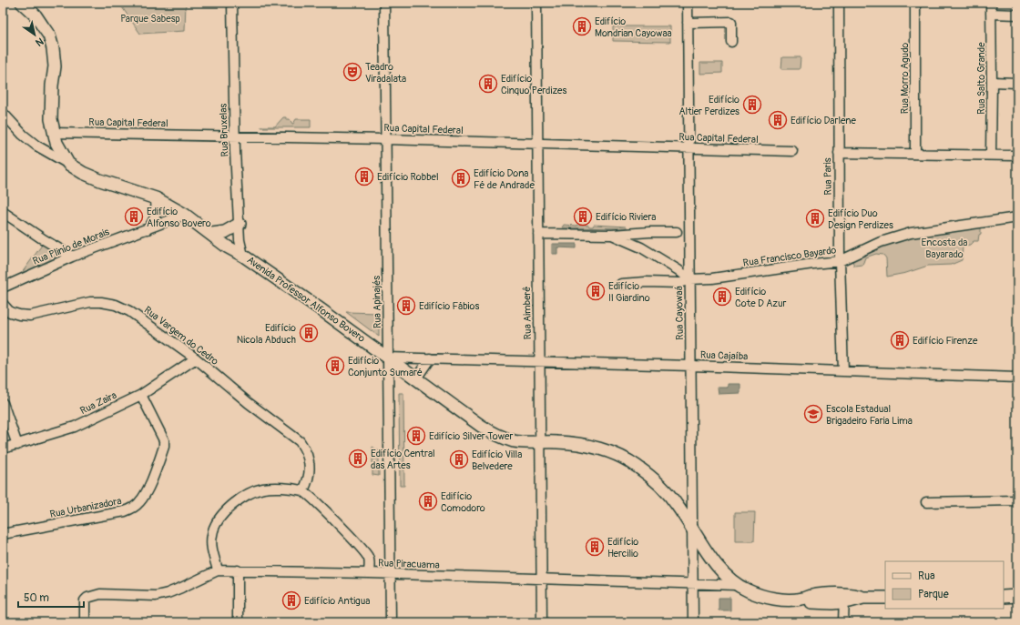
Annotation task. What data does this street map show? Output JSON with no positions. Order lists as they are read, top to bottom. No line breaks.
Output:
{"streets":{"main road":["Avenida Professor Alfonso Bovero"],"street":["Rua Morro Agudo","Rua Salto Grande","Rua Capital Federal","Rua Bruxelas","Rua Paris","Rua Plinio de Morais","Rua Francisco Bayardo","Rua Apinajés","Rua Aimberê","Rua Cayowaá","Rua Vargem do Cedro","Rua Cajaíba","Rua Zaira","Rua Urbanizadora","Rua Piracuama"]},"crossings":[["Rua Capital Federal","Rua Bruxelas"],["Rua Capital Federal","Avenida Professor Alfonso Bovero"],["Rua Capital Federal","Rua Apinajés"],["Rua Capital Federal","Rua Aimberê"],["Rua Capital Federal","Rua Cayowaá"],["Rua Bruxelas","Avenida Professor Alfonso Bovero"],["Rua Paris","Rua Francisco Bayardo"],["Rua Paris","Rua Cajaíba"],["Rua Plinio de Morais","Avenida Professor Alfonso Bovero"],["Rua Francisco Bayardo","Rua Cayowaá"],["Avenida Professor Alfonso Bovero","Rua Apinajés"],["Avenida Professor Alfonso Bovero","Rua Aimberê"],["Avenida Professor Alfonso Bovero","Rua Cayowaá"],["Avenida Professor Alfonso Bovero","Rua Cajaíba"],["Avenida Professor Alfonso Bovero","Rua Piracuama"],["Rua Apinajés","Rua Cajaíba"],["Rua Apinajés","Rua Piracuama"],["Rua Aimberê","Rua Cajaíba"],["Rua Aimberê","Rua Piracuama"],["Rua Cayowaá","Rua Cajaíba"],["Rua Cayowaá","Rua Piracuama"],["Rua Vargem do Cedro","Rua Zaira"],["Rua Zaira","Rua Urbanizadora"]],"parks":["Parque Sabesp","Encosta da Bayarado"],"places":{"building":["Edifício Mondrian Cayowaa","Edifício Cinquo Perdizes","Edifício Altier Perdizes","Edifício Darlene","Edifício Robbel","Edifício Dona Fé de Andrade","Edifício Alfonso Bovero","Edifício Riviera","Edifício Duo Design Perdizes","Edifício Il Giardino","Edifício Cote D Azur","Edifício Fábios","Edifício Nicola Abduch","Edifício Firenze","Edifício Conjunto Sumaré","Edifício Silver Tower","Edifício Central das Artes","Edifício Villa Belvedere","Edifício Comodoro","Edifício Hercilio","Edifício Antigua"],"theatre":["Teadro Viradalata"],"school or university":["Escola Estadual Brigadeiro Faria Lima"]},"legend":["Rua","Parque"],"scale_bar":"50 m","north":"bottom right"}
